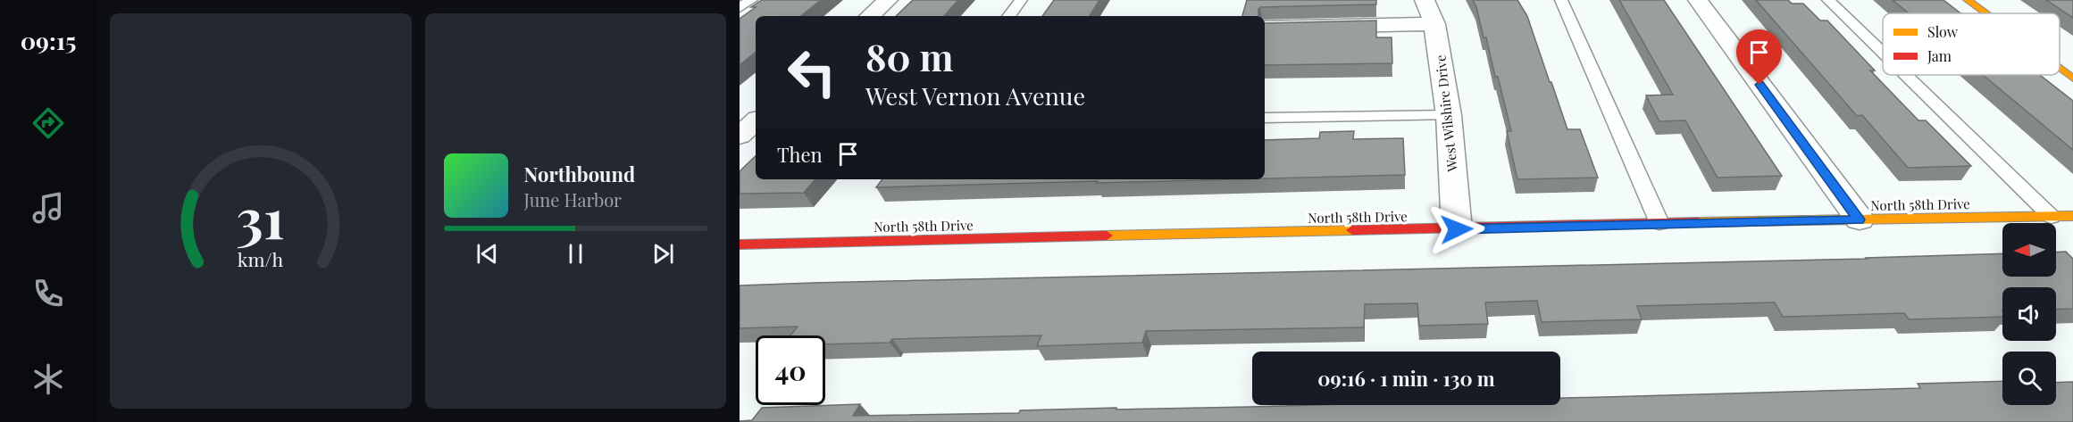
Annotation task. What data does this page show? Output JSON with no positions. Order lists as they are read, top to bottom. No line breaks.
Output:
{"streets":{"street":["West Wilshire Drive","North 58th Drive"]},"crossings":[["West Wilshire Drive","North 58th Drive"]],"legend":["Slow","Jam"],"north":"left","page":{"tabs":"09:15","turn":["80 m","West Vernon Avenue"],"then":"Then","song":["Northbound","June Harbor"],"limit":"40","trip":"09:16 · 1 min · 130 m","gauge":["31","km/h"]}}
